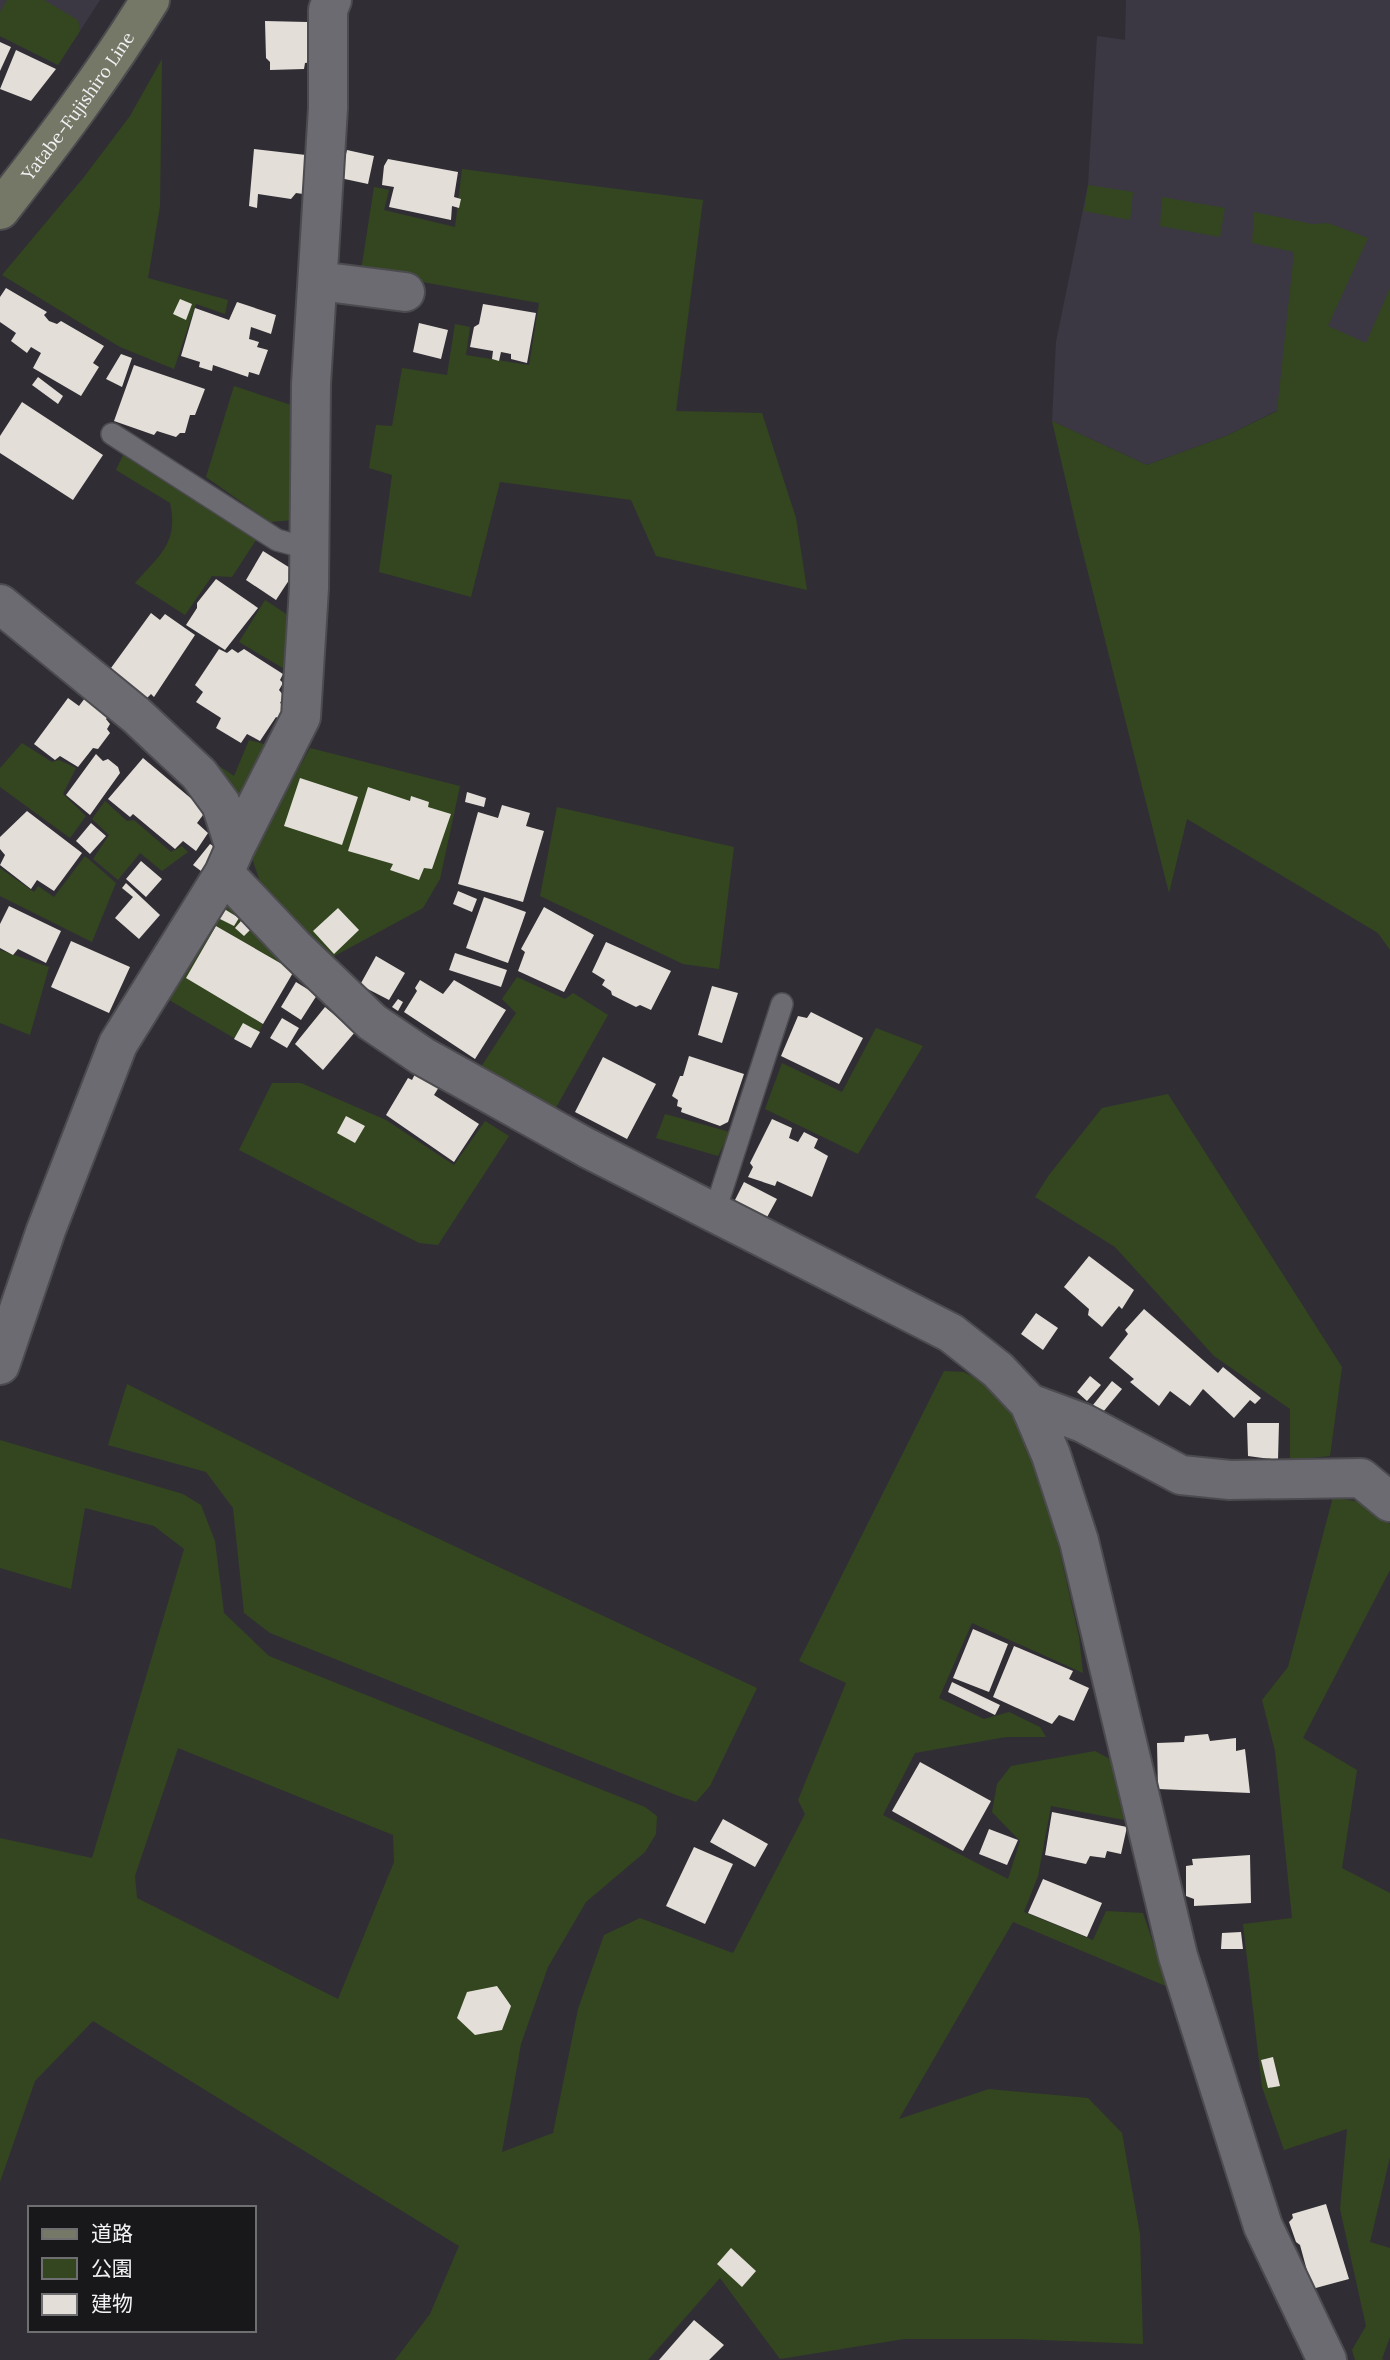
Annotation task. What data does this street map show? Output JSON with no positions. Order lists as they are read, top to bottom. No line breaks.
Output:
{"streets":{"main road":["Yatabe-Fujishiro Line"]},"legend":["道路","公園","建物"]}
